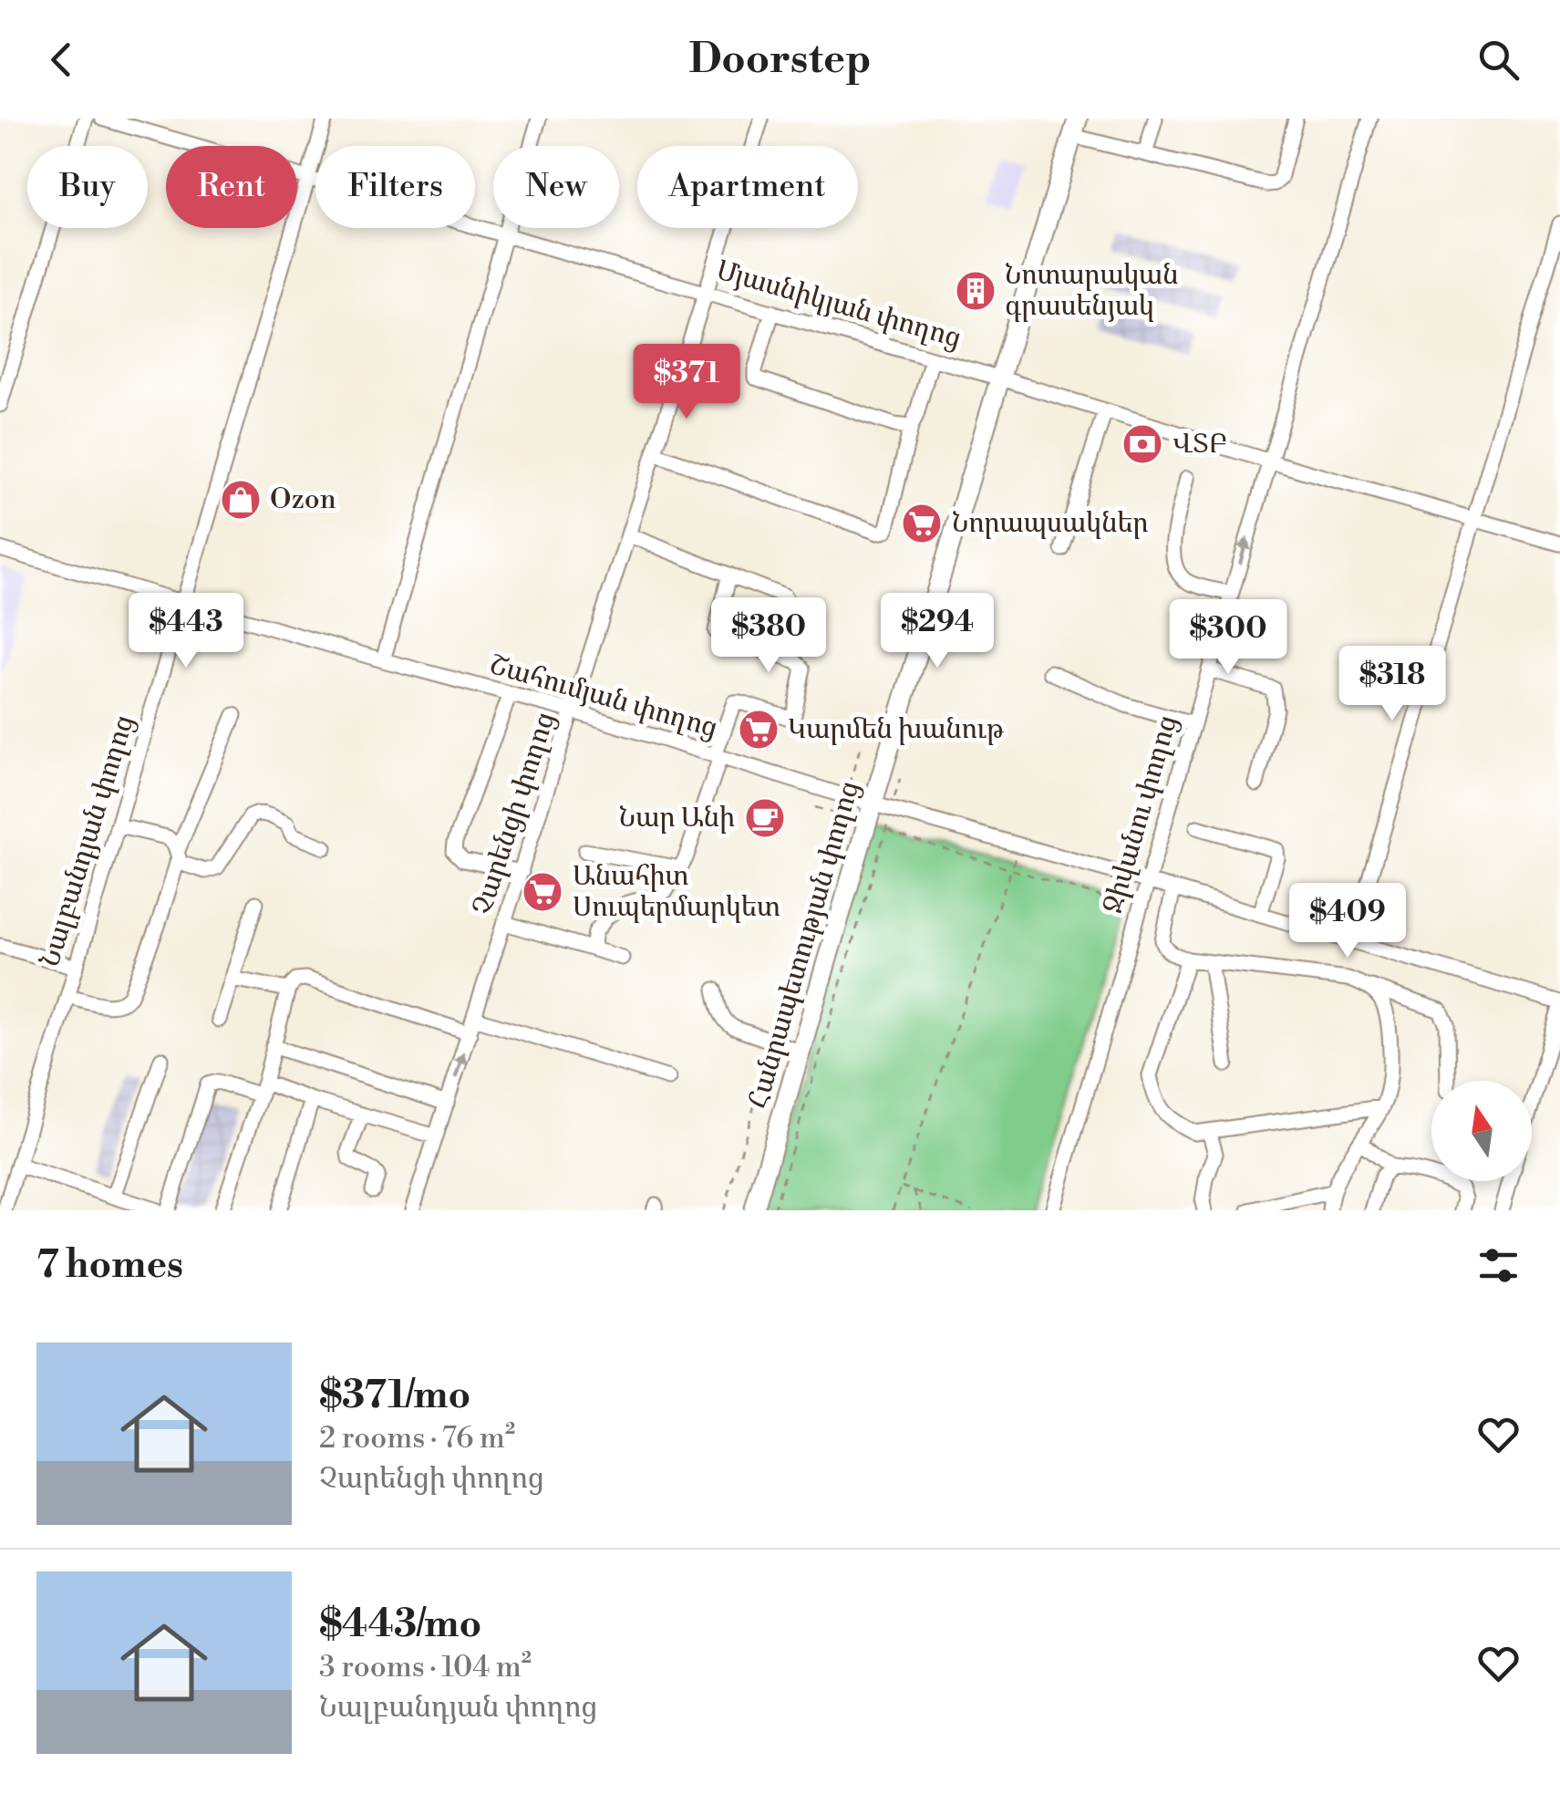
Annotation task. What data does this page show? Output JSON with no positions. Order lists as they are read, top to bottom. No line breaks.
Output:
{"streets":{"main road":["Հանրապետության փողոց"],"street":["Մյասնիկյան փողոց","Շահումյան փողոց","Չարենցի փողոց","Ջիվանու փողոց","Նալբանդյան փողոց"]},"crossings":[["Մյասնիկյան փողոց","Չարենցի փողոց"],["Մյասնիկյան փողոց","Ջիվանու փողոց"],["Մյասնիկյան փողոց","Նալբանդյան փողոց"],["Մյասնիկյան փողոց","Հանրապետության փողոց"],["Շահումյան փողոց","Չարենցի փողոց"],["Շահումյան փողոց","Ջիվանու փողոց"],["Շահումյան փողոց","Նալբանդյան փողոց"],["Շահումյան փողոց","Հանրապետության փողոց"]],"places":{"building":["Նոտարական գրասենյակ"],"bank":["ՎՏԲ"],"shop":["Ozon"],"supermarket":["Նորապսակներ","Կարմեն խանութ","Անահիտ Սուպերմարկետ"],"cafe":["Նար Անի"]},"north":"top","page":{"header":"Doorstep","chip":["Buy","Rent","Filters","New","Apartment"],"price":["$371","$443","$294","$380","$300","$318","$409"],"heading":"7 homes","list":[{"name":"$371/mo","note":"2 rooms · 76 m² · Չարենցի փողոց"},{"name":"$443/mo","note":"3 rooms · 104 m² · Նալբանդյան փողոց"}]}}
